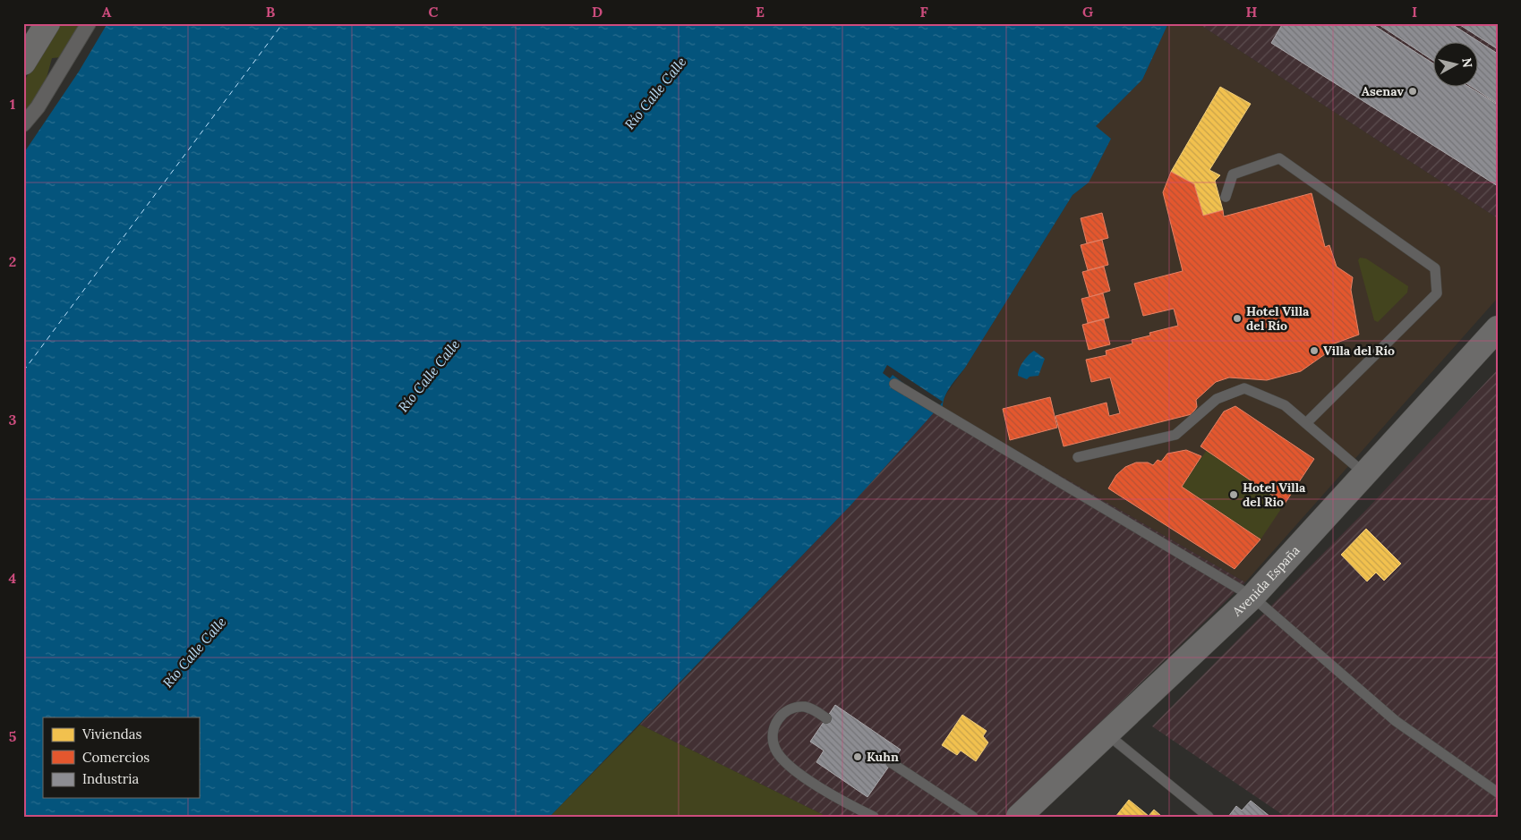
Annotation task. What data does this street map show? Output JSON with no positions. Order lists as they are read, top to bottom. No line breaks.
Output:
{"streets":{"main road":["Avenida España"]},"water":["Río Calle Calle"],"places":["Asenav","Hotel Villa del Río","Villa del Río","Hotel Villa del Rio","Kuhn"],"legend":["Viviendas","Comercios","Industria"],"north":"right","grid":{"columns":["A","B","C","D","E","F","G","H","I"],"rows":["1","2","3","4","5"]}}
